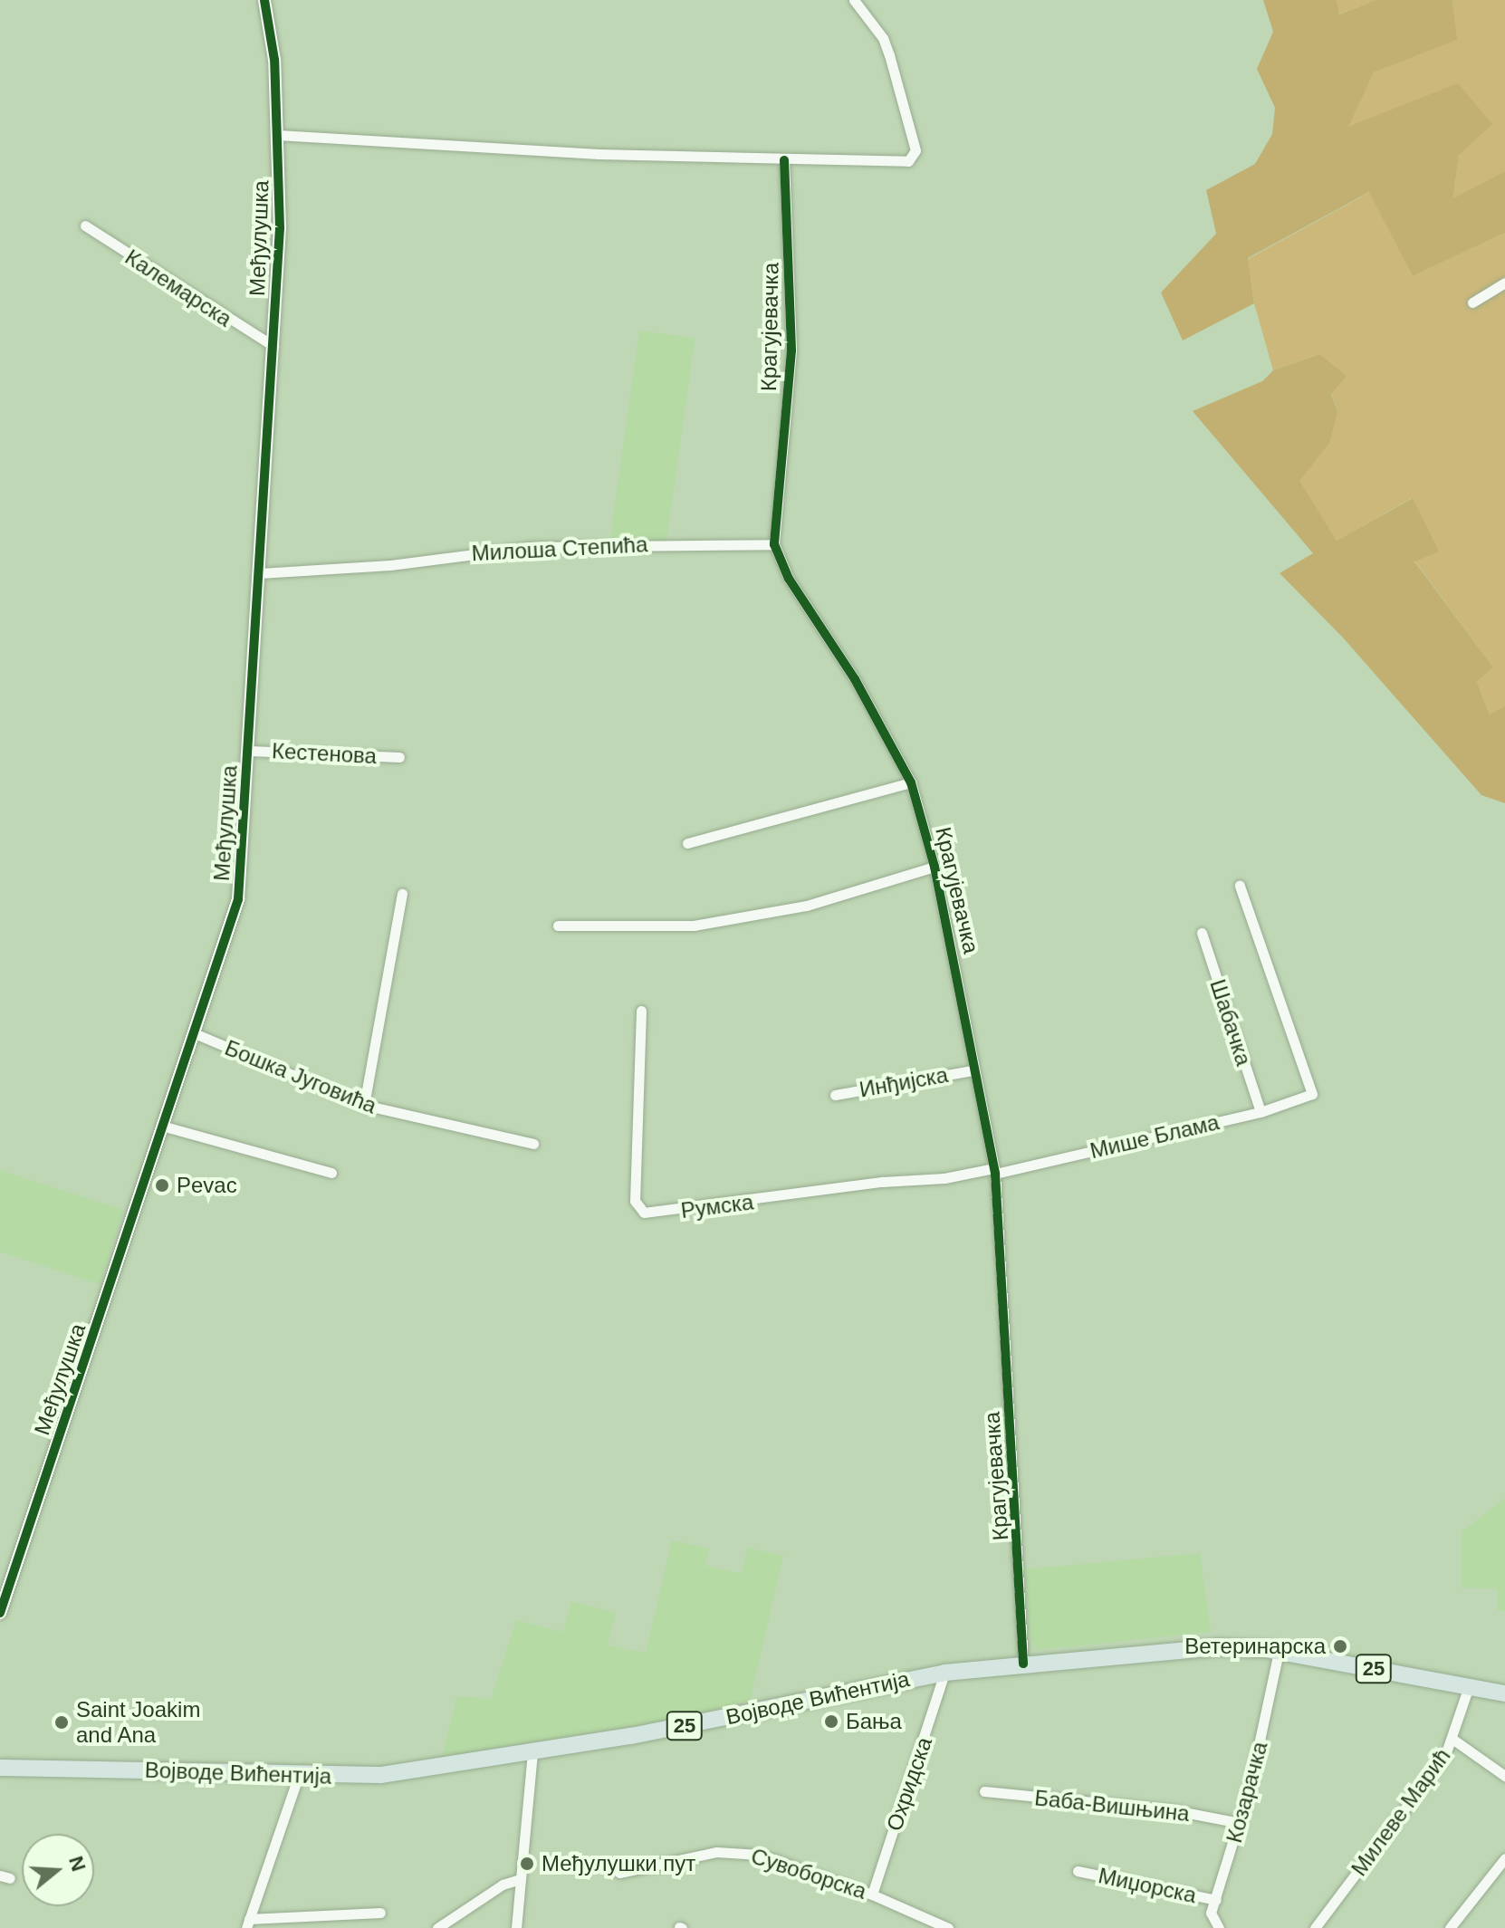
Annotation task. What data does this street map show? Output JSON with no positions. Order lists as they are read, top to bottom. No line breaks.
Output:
{"streets":{"main road":["25","Војводе Вићентија"],"street":["Међулушка","Калемарска","Крагујевачка","Милоша Степића","Кестенова","Шабачка","Бошка Југовића","Инђијска","Мише Блама","Румска","Охридска","Козарачка","Баба-Вишњина","Милеве Марић","Сувоборска","Миџорска"]},"crossings":[["Међулушка","Калемарска"],["Међулушка","Милоша Степића"],["Међулушка","Кестенова"],["Међулушка","Бошка Југовића"],["Крагујевачка","Милоша Степића"],["Крагујевачка","Инђијска"],["Крагујевачка","Мише Блама"],["Крагујевачка","Румска"],["Крагујевачка","Војводе Вићентија"],["Шабачка","Мише Блама"],["Мише Блама","Румска"],["Војводе Вићентија","Охридска"],["Војводе Вићентија","Козарачка"],["Војводе Вићентија","Милеве Марић"],["Охридска","Сувоборска"],["Козарачка","Баба-Вишњина"],["Козарачка","Миџорска"]],"places":["Pevac","Ветеринарска","Бања","Saint Joakim and Ana","Међулушки пут"],"north":"right"}
